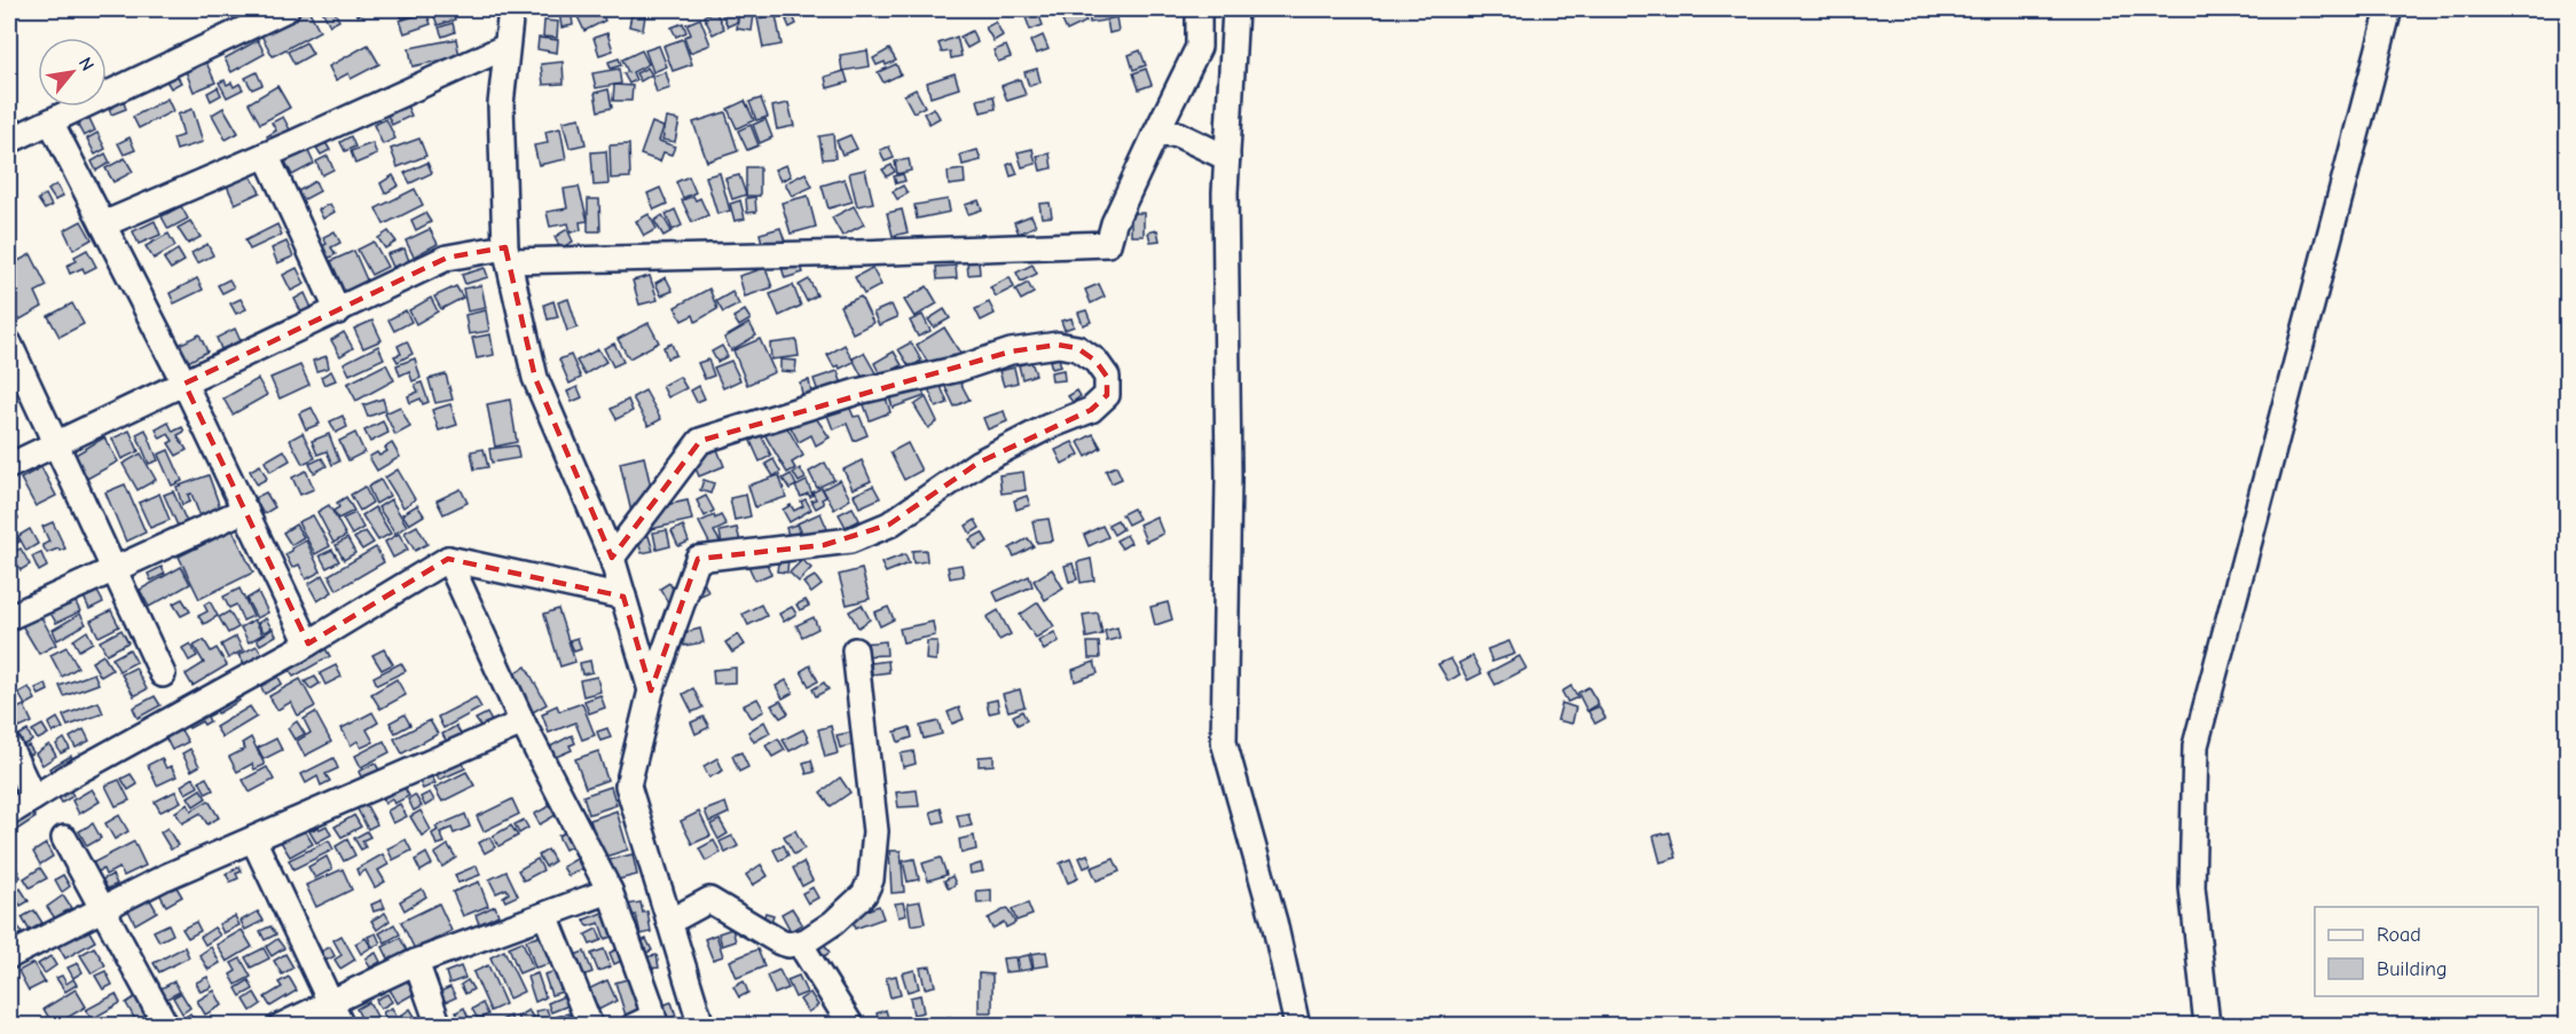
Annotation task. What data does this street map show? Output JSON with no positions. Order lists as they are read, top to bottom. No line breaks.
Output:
{"legend":["Road","Building"],"north":"top right"}
